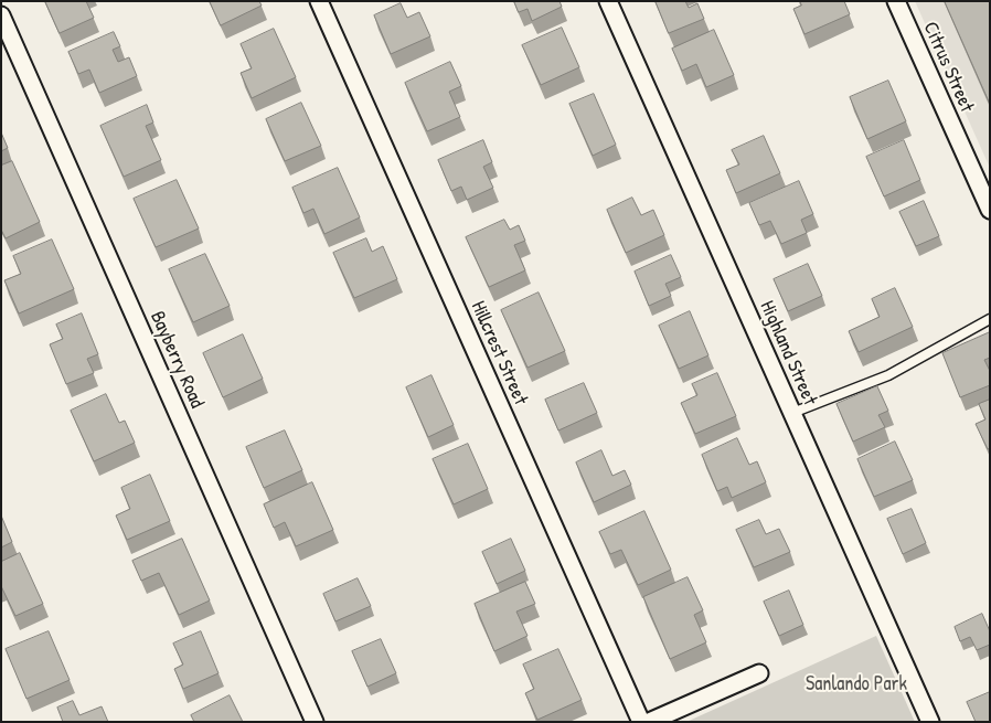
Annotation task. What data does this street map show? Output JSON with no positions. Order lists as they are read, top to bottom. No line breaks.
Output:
{"streets":{"street":["Citrus Street","Hillcrest Street","Highland Street","Bayberry Road"]},"parks":["Sanlando Park"]}
